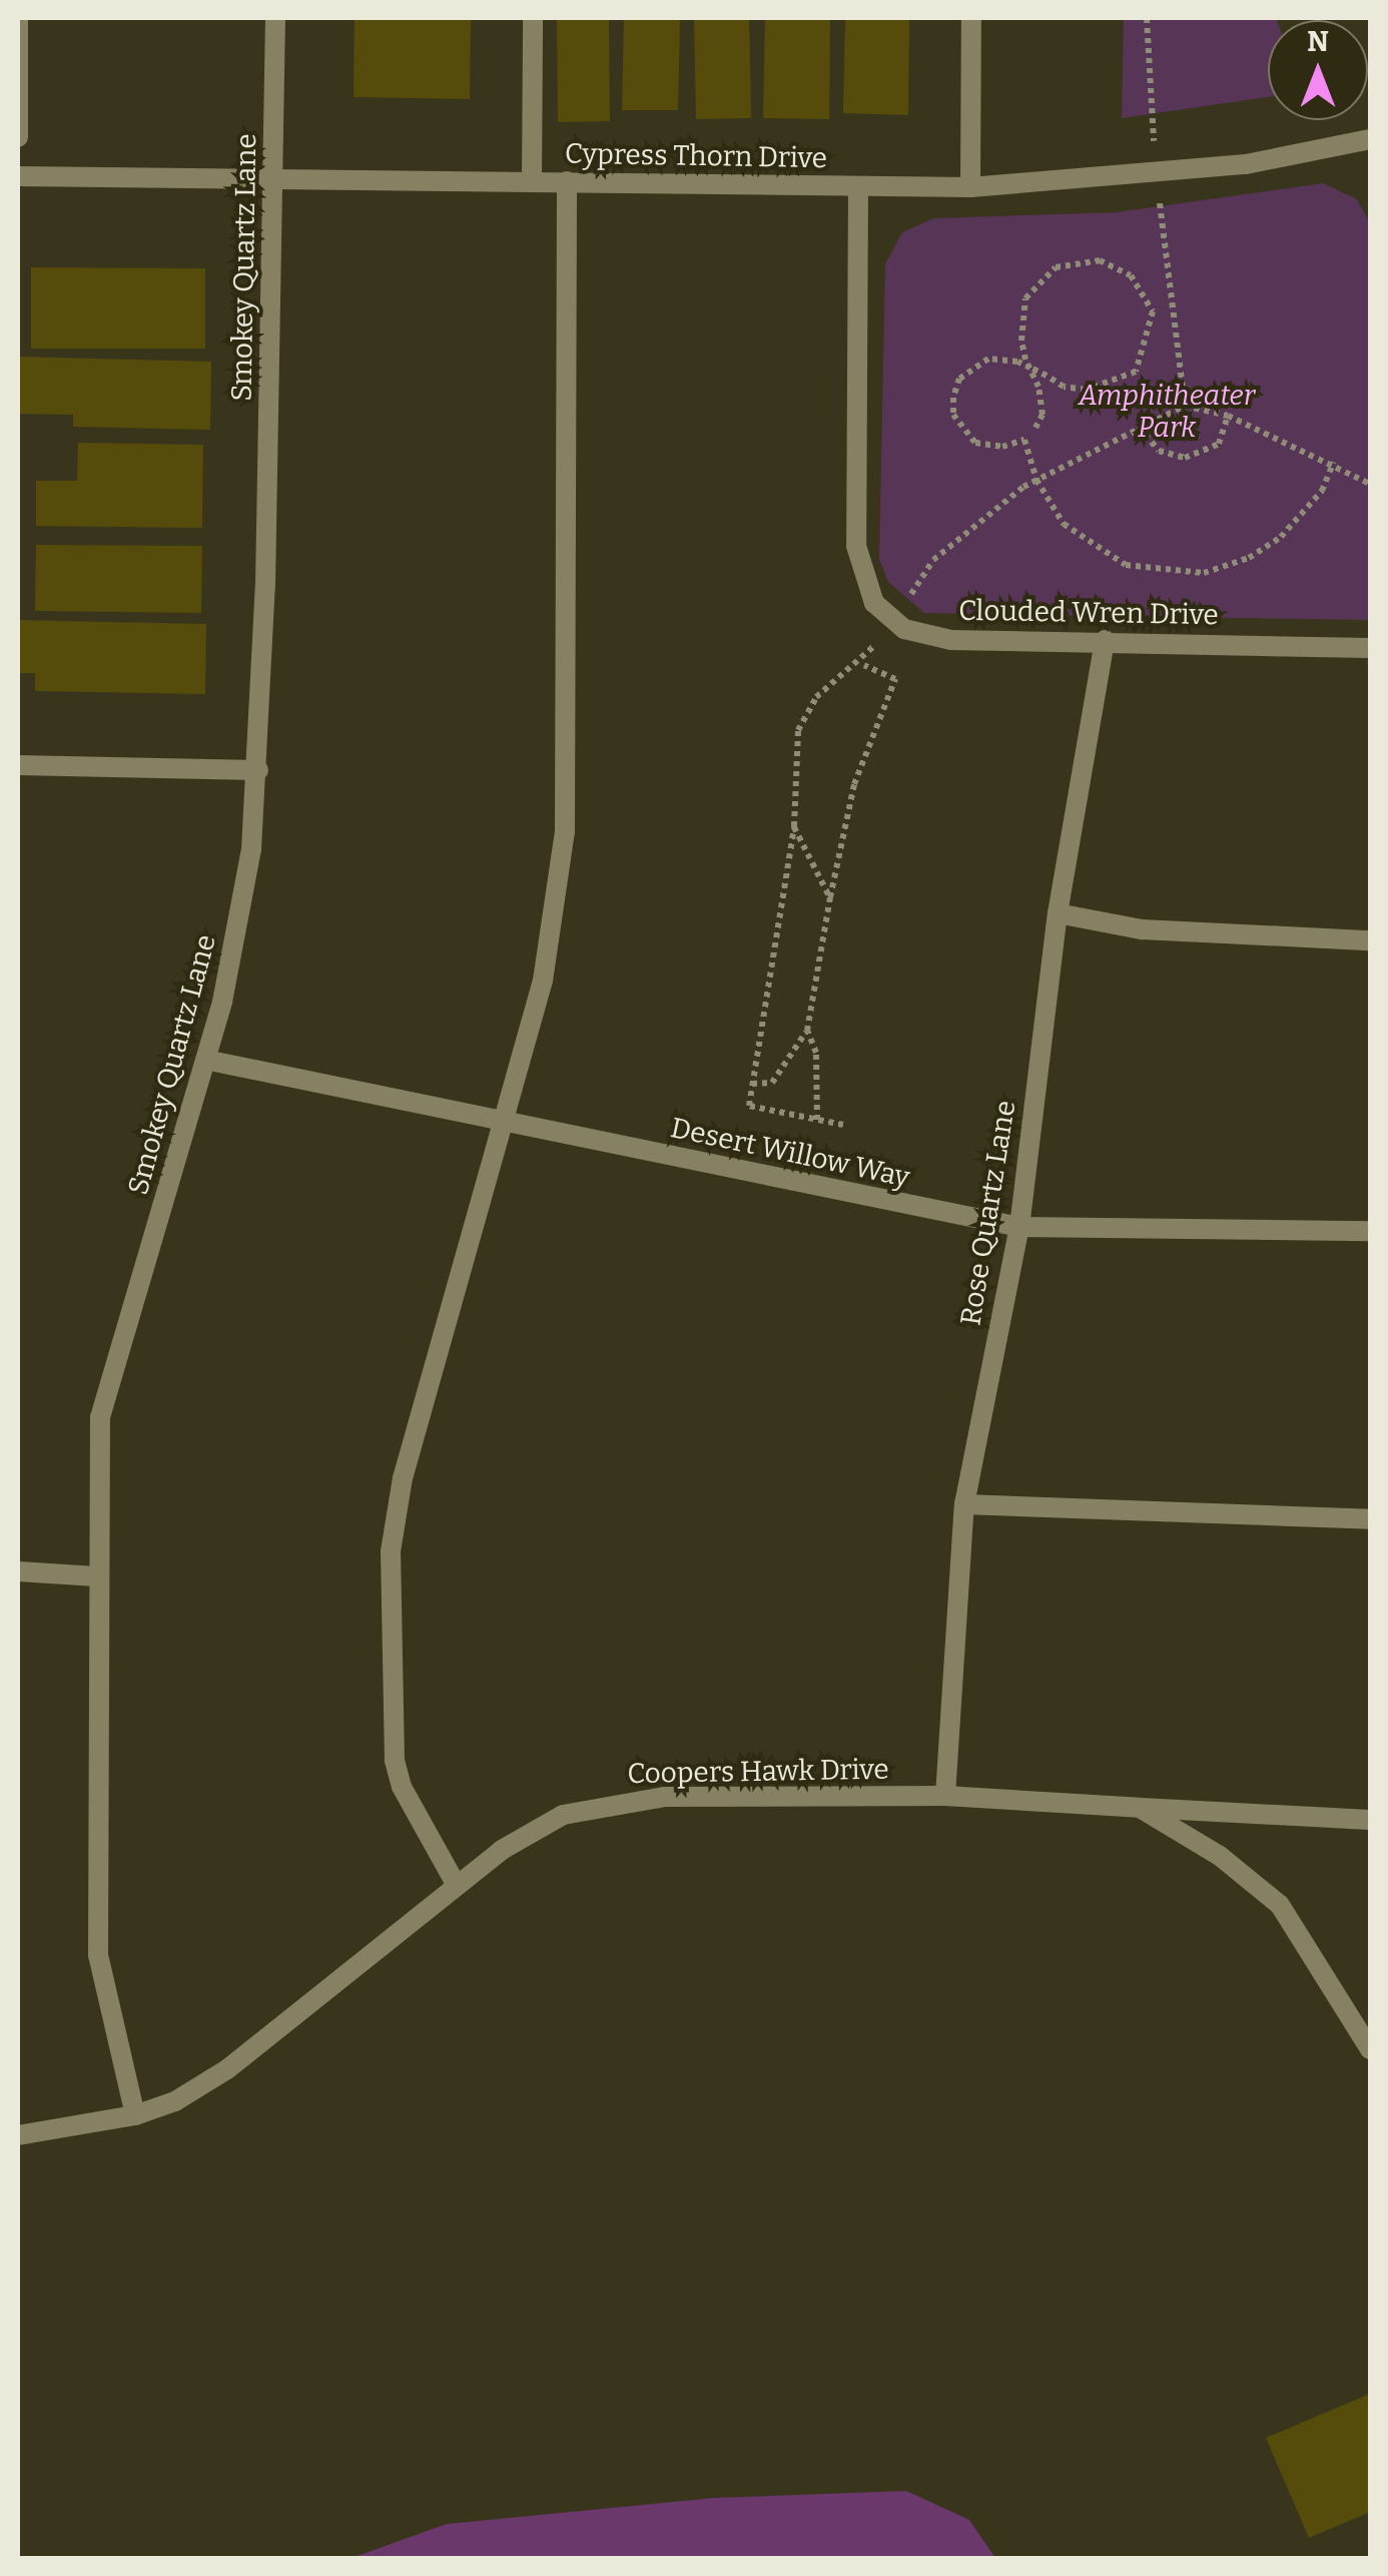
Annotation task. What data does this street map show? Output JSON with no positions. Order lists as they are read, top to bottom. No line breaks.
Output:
{"streets":{"street":["Cypress Thorn Drive","Smokey Quartz Lane","Clouded Wren Drive","Desert Willow Way","Rose Quartz Lane","Coopers Hawk Drive"]},"crossings":[["Cypress Thorn Drive","Smokey Quartz Lane"],["Smokey Quartz Lane","Desert Willow Way"],["Smokey Quartz Lane","Coopers Hawk Drive"],["Clouded Wren Drive","Rose Quartz Lane"],["Desert Willow Way","Rose Quartz Lane"],["Rose Quartz Lane","Coopers Hawk Drive"]],"parks":["Amphitheater Park"],"north":"top"}
